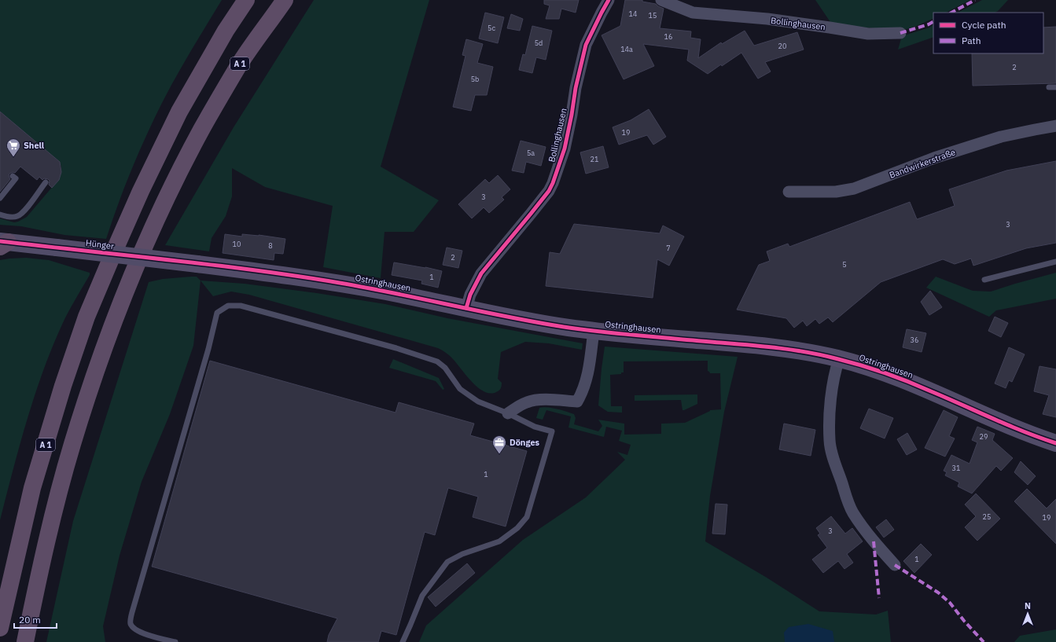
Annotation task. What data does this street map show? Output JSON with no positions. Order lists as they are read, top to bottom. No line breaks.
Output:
{"streets":{"highway":["A 1"],"main road":["Hünger","Ostringhausen"],"street":["Bollinghausen","Bandwirkerstraße"]},"crossings":[["Bollinghausen","Ostringhausen"],["Hünger","Ostringhausen"]],"places":{"supermarket":["Shell"],"office":["Dönges"]},"house_numbers":["14","15","5c","16","5d","20","14a","2","5b","19","5a","21","3","3","10","8","7","2","5","1","36","29","31","1","25","19","3","1"],"legend":["Cycle path","Path"],"scale_bar":"20 m","north":"top"}
